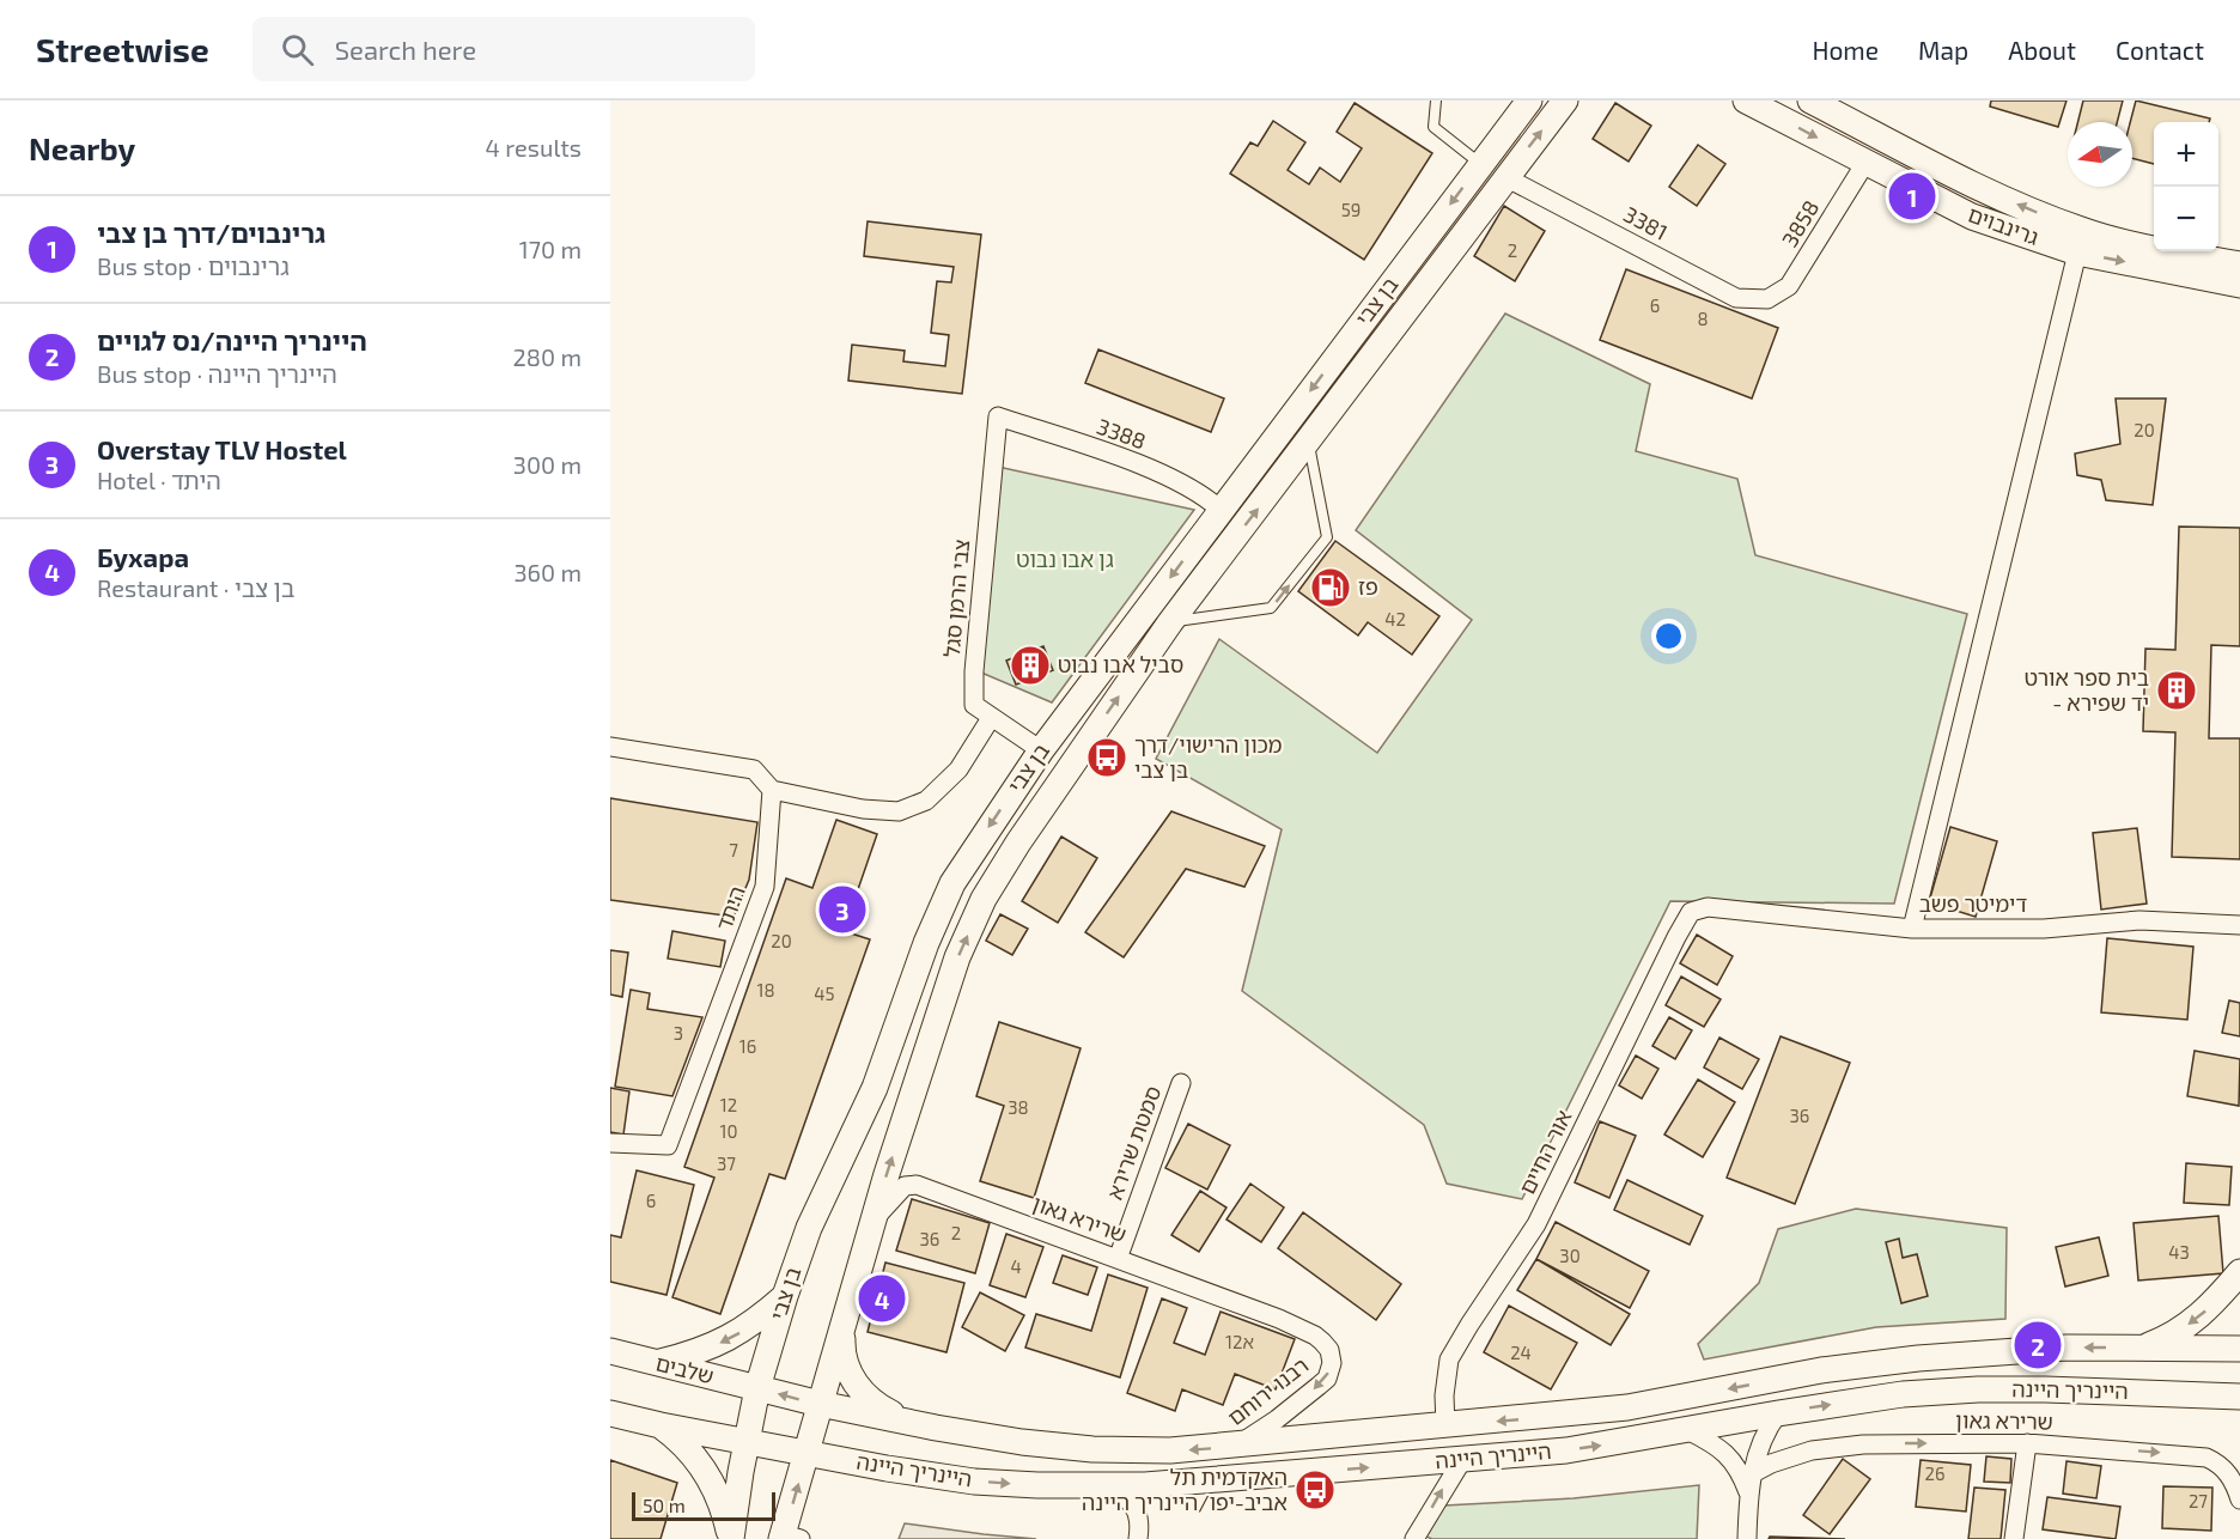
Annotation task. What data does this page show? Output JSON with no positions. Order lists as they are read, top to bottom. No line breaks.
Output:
{"streets":{"main road":["גרינבוים","בן צבי","שלבים","היינריך היינה"],"street":["3381","3858","3388","צבי הרמן סגל","דימיטר פשב","היתד","סמטת שרירא","אור החיים","שרירא גאון","רבנו ירוחם"]},"crossings":[["3381","3858"],["3381","בן צבי"],["3858","גרינבוים"],["בן צבי","3388"],["בן צבי","צבי הרמן סגל"],["בן צבי","שרירא גאון"],["בן צבי","שלבים"],["בן צבי","היינריך היינה"],["3388","צבי הרמן סגל"],["דימיטר פשב","אור החיים"],["סמטת שרירא","שרירא גאון"],["אור החיים","היינריך היינה"],["שרירא גאון","רבנו ירוחם"],["שלבים","היינריך היינה"],["היינריך היינה","רבנו ירוחם"]],"one_way":["שרירא גאון"],"parks":["גן אבו נבוט"],"places":{"fuel station":["פז"],"building":["סביל אבו נבוט","בית ספר אורט - יד שפירא"],"bus stop":["מכון הרישוי/דרך בן צבי","האקדמית תל אביב-יפו/היינריך היינה"]},"house_numbers":["59","2","6","8","20","42","7","20","18","45","3","16","12","38","36","10","37","6","2","36","43","30","4","12א","24","26","27"],"scale_bar":"50 m","north":"left","page":{"header":"Streetwise","search":"Search here","nav":["Home","Map","About","Contact"],"heading":["Nearby","4 results"],"map_buttons":["+","−"],"pins":["1","3","4","2"],"list":[{"mark":"1","name":"גרינבוים/דרך בן צבי","note":"Bus stop · גרינבוים","value":"170 m"},{"mark":"2","name":"היינריך היינה/נס לגויים","note":"Bus stop · היינריך היינה","value":"280 m"},{"mark":"3","name":"Overstay TLV Hostel","note":"Hotel · היתד","value":"300 m"},{"mark":"4","name":"Бухара","note":"Restaurant · בן צבי","value":"360 m"}],"scale":"50 m"}}
